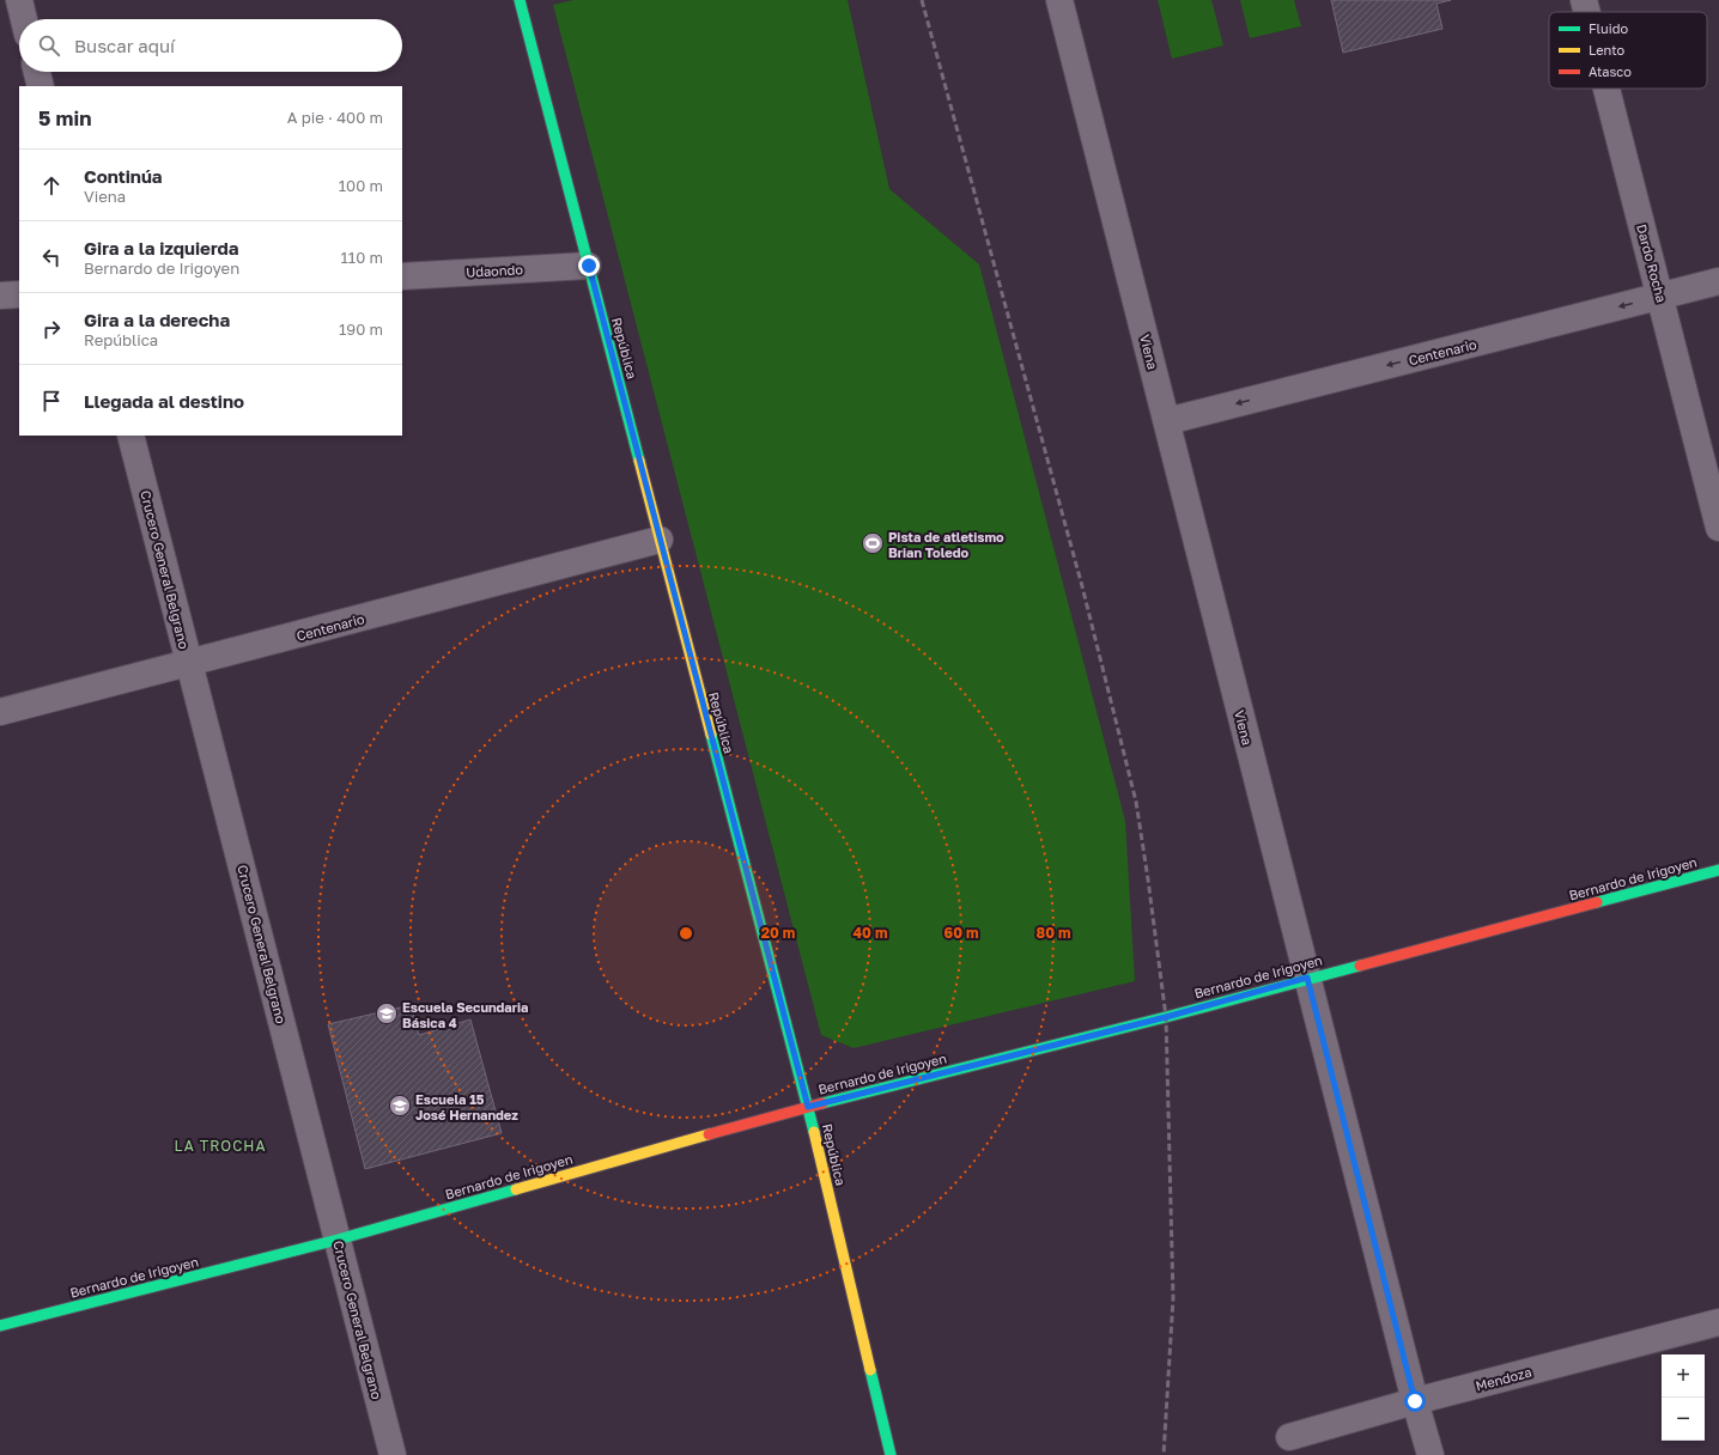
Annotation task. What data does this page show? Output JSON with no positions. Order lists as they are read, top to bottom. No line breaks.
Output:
{"streets":{"street":["Dardo Rocha","Udaondo","República","Viena","Centenario","Crucero General Belgrano","Bernardo de Irigoyen","Mendoza"]},"crossings":[["Dardo Rocha","Centenario"],["Udaondo","República"],["República","Centenario"],["República","Bernardo de Irigoyen"],["Viena","Centenario"],["Viena","Bernardo de Irigoyen"],["Viena","Mendoza"],["Centenario","Crucero General Belgrano"],["Crucero General Belgrano","Bernardo de Irigoyen"]],"one_way":["Centenario"],"districts":["LA TROCHA"],"places":{"sports":["Pista de atletismo Brian Toledo"],"school or university":["Escuela Secundaria Básica 4","Escuela 15 José Hernandez"]},"legend":["Fluido","Lento","Atasco"],"page":{"search":"Buscar aquí","heading":["5 min","A pie · 400 m"],"list":[["Continúa","Viena","100 m"],["Gira a la izquierda","Bernardo de Irigoyen","110 m"],["Gira a la derecha","República","190 m"],"Llegada al destino"],"map_buttons":["+","−"]},"rings":["20 m","40 m","60 m","80 m"]}
